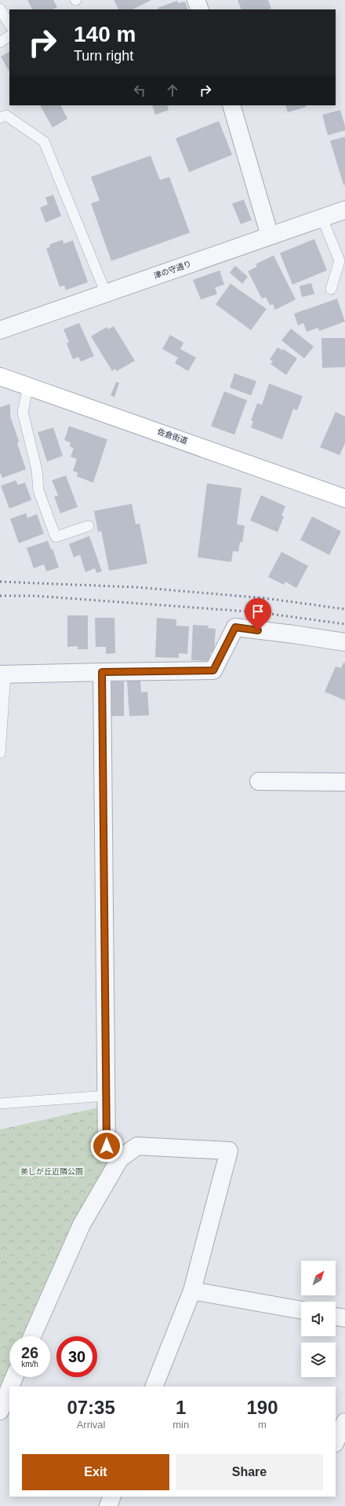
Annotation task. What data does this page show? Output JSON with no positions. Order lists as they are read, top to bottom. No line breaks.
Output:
{"streets":{"main road":["佐倉街道"],"street":["津の守通り"]},"parks":["美しが丘近隣公園"],"north":"top right","page":{"turn":["140 m","Turn right"],"speed":"26 km/h","limit":"30","eta":["07:35","Arrival","1","min","190","m"],"buttons":["Exit","Share"]}}
